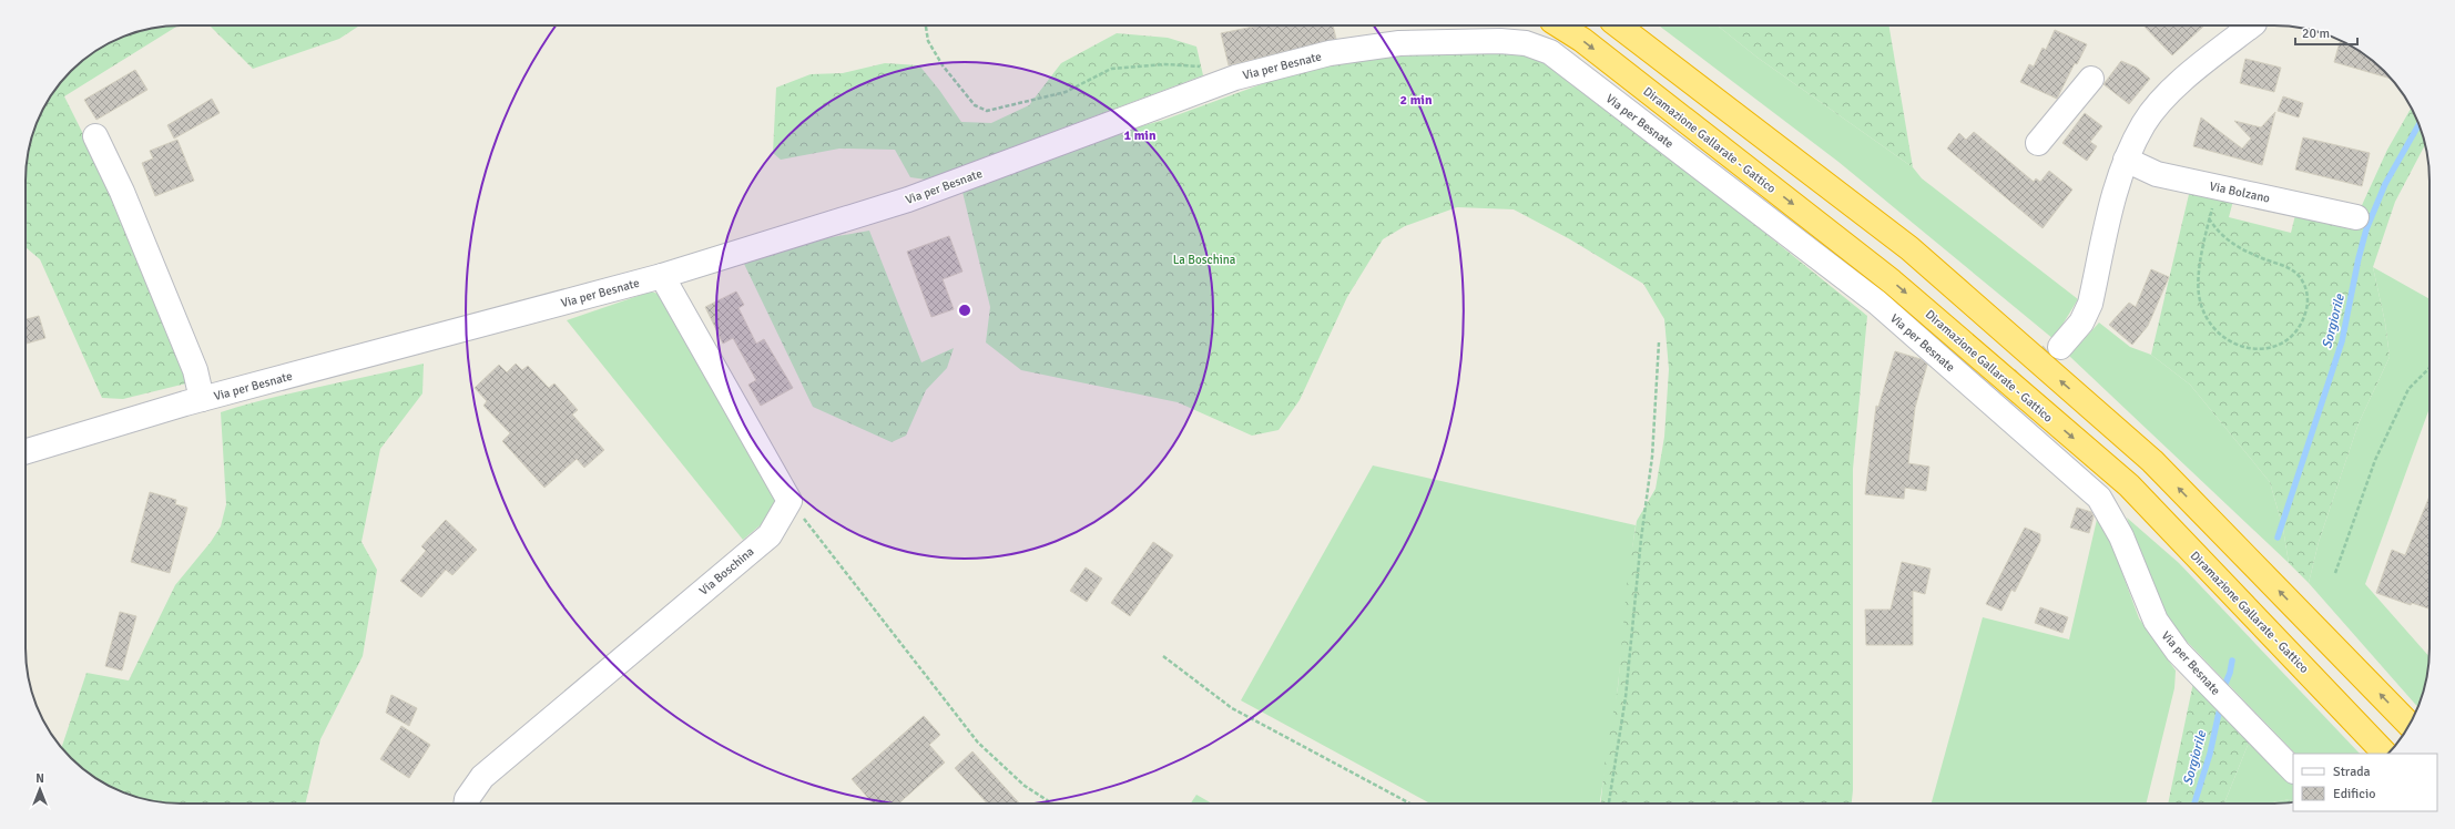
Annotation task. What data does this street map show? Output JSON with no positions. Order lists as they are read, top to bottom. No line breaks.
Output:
{"streets":{"highway":["Diramazione Gallarate - Gattico"],"street":["Via per Besnate","Via Bolzano","Via Boschina"]},"water":["Sorgiorile"],"parks":["La Boschina"],"legend":["Strada","Edificio"],"scale_bar":"20 m","north":"top","rings":["2 min","1 min"]}
